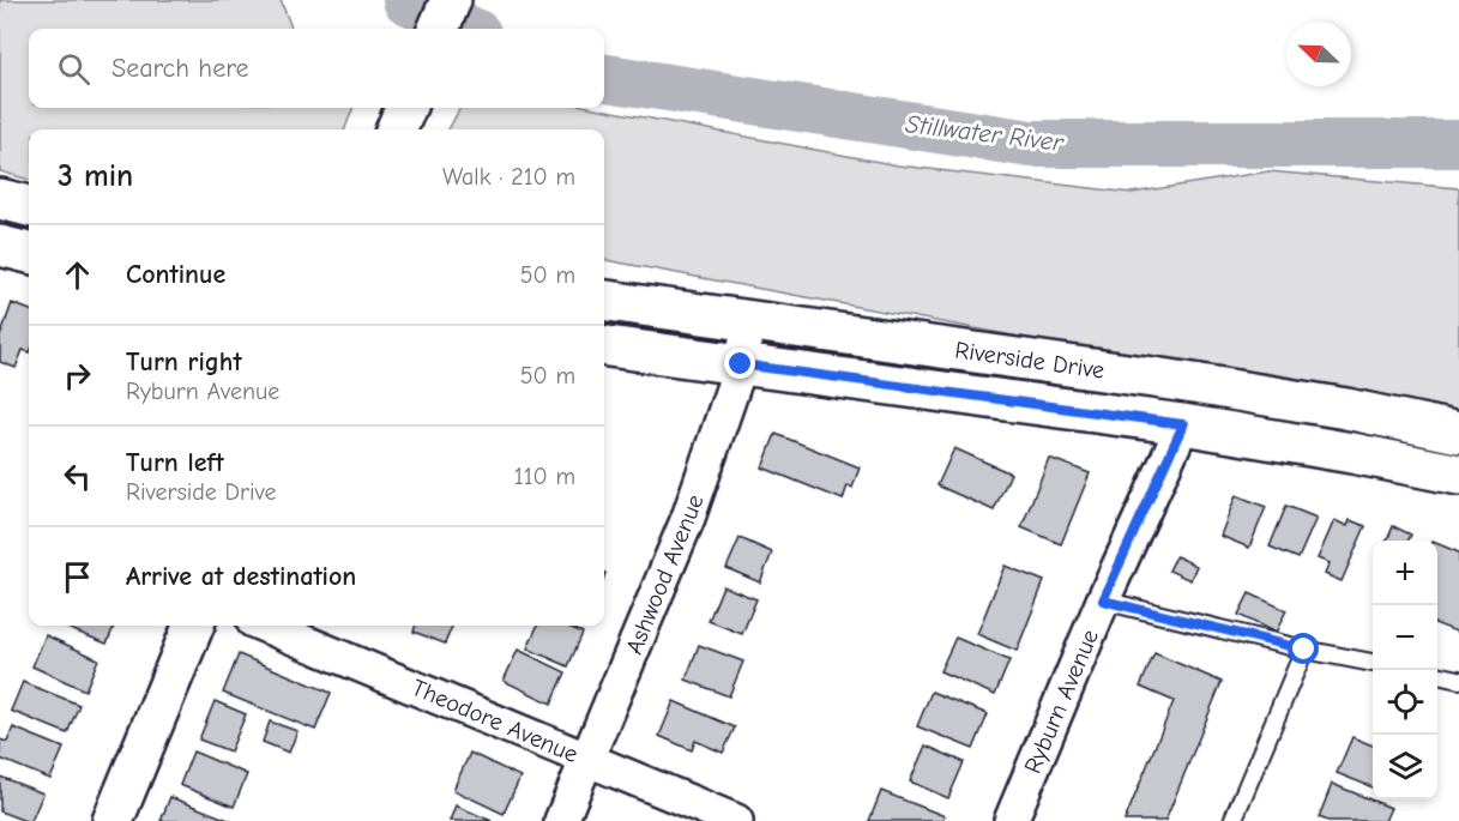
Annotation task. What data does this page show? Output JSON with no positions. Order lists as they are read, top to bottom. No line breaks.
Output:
{"streets":{"main road":["Riverside Drive"],"street":["Ashwood Avenue","Ryburn Avenue","Theodore Avenue"]},"crossings":[["Riverside Drive","Ashwood Avenue"],["Riverside Drive","Ryburn Avenue"],["Ashwood Avenue","Theodore Avenue"]],"water":["Stillwater River"],"north":"top left","page":{"search":"Search here","heading":["3 min","Walk · 210 m"],"list":[["Continue","50 m"],["Turn right","Ryburn Avenue","50 m"],["Turn left","Riverside Drive","110 m"],"Arrive at destination"],"map_buttons":["+","−"]}}
